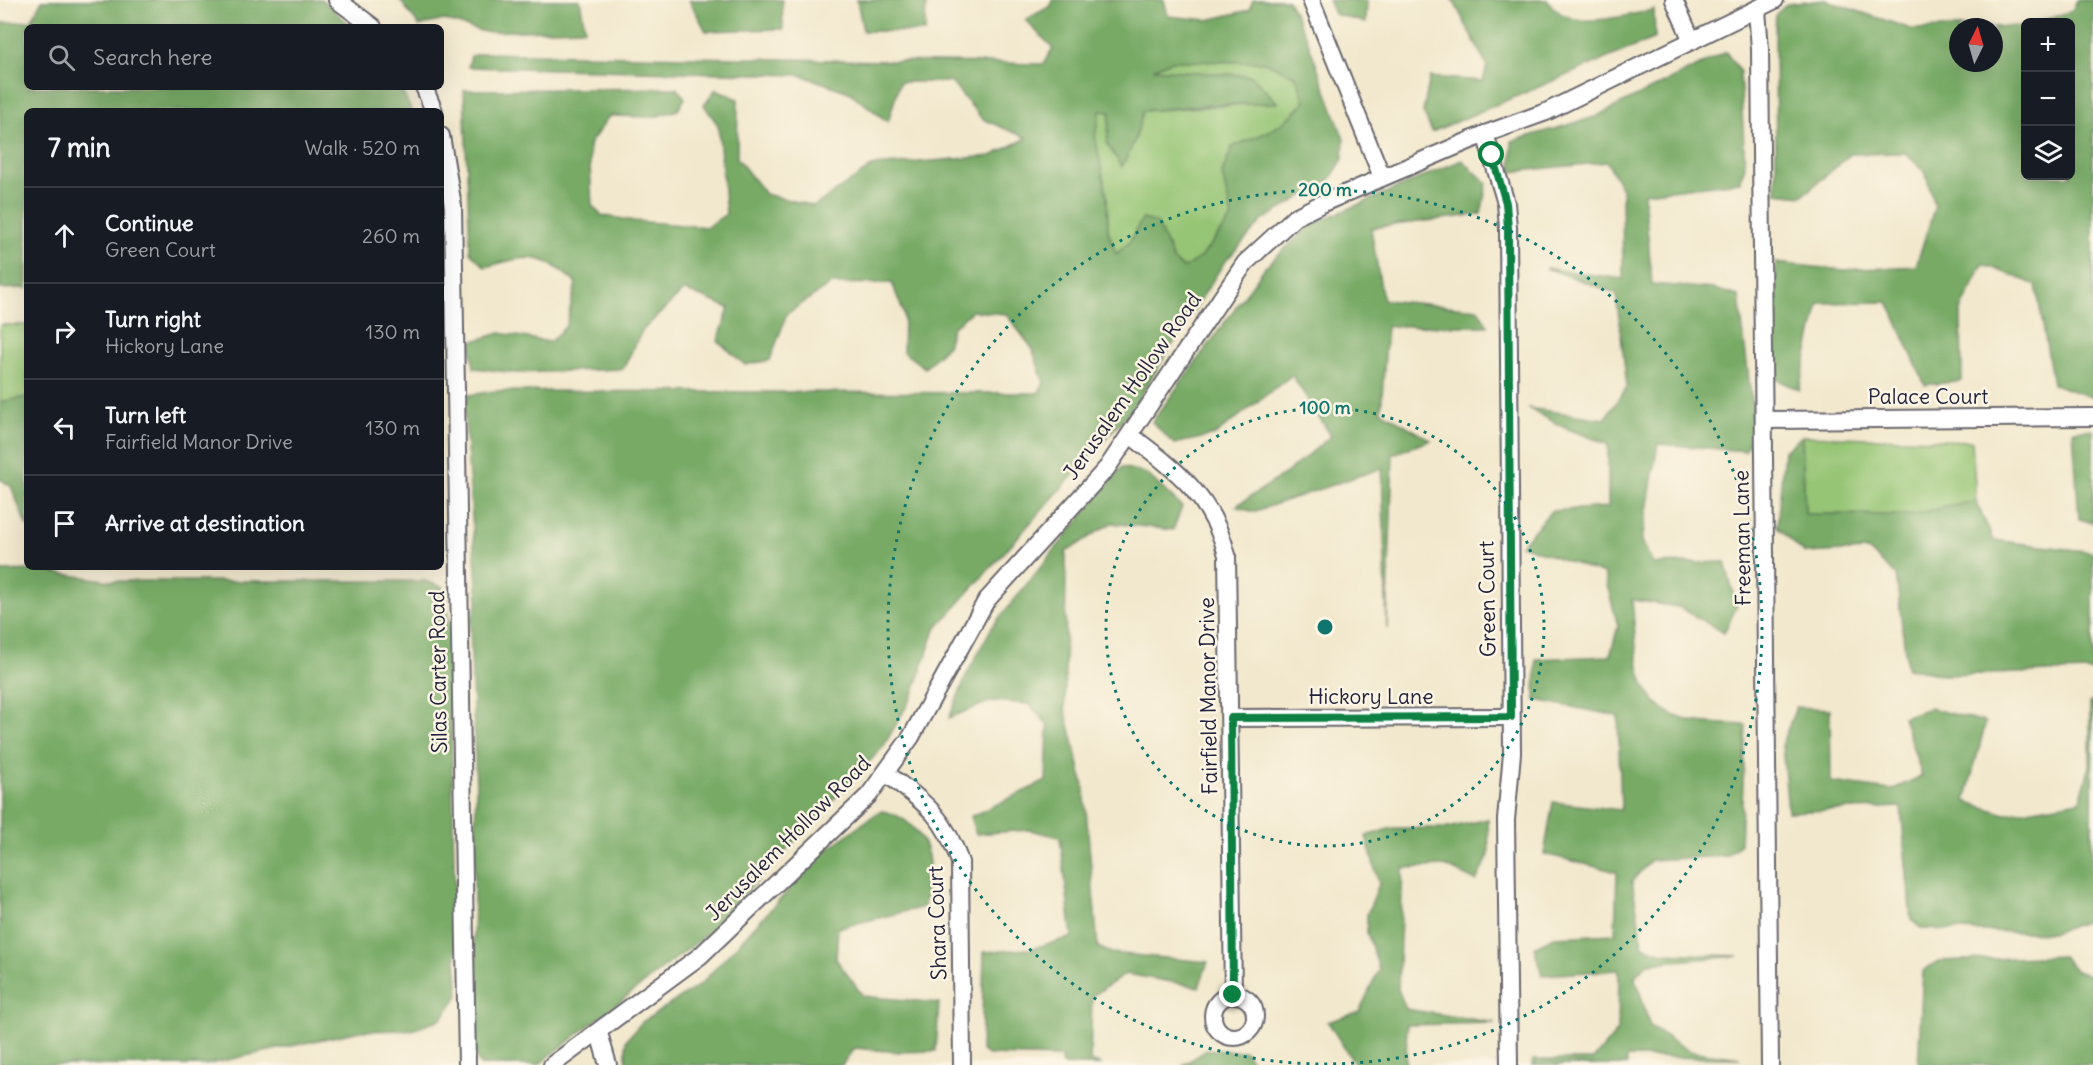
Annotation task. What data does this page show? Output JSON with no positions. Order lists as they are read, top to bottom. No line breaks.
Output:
{"streets":{"street":["Jerusalem Hollow Road","Palace Court","Freeman Lane","Green Court","Silas Carter Road","Fairfield Manor Drive","Hickory Lane","Shara Court"]},"crossings":[["Jerusalem Hollow Road","Freeman Lane"],["Jerusalem Hollow Road","Green Court"],["Jerusalem Hollow Road","Fairfield Manor Drive"],["Jerusalem Hollow Road","Shara Court"],["Palace Court","Freeman Lane"],["Green Court","Hickory Lane"],["Fairfield Manor Drive","Hickory Lane"]],"north":"top","page":{"map_buttons":["+","−"],"search":"Search here","heading":["7 min","Walk · 520 m"],"list":[["Continue","Green Court","260 m"],["Turn right","Hickory Lane","130 m"],["Turn left","Fairfield Manor Drive","130 m"],"Arrive at destination"]},"rings":["200 m","100 m"]}
